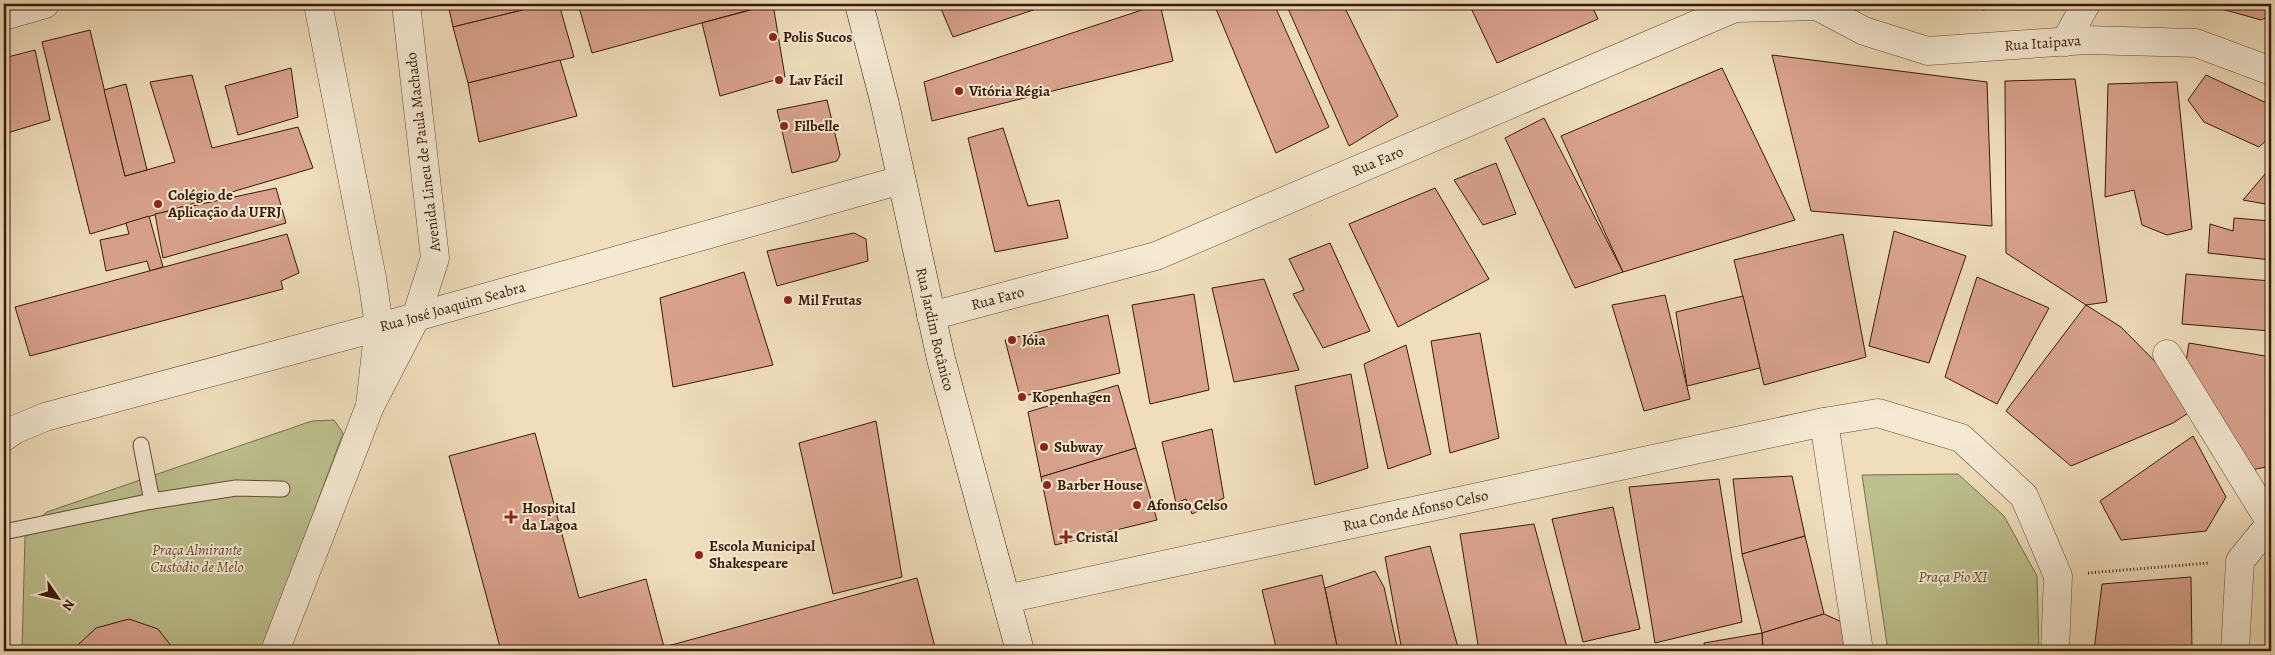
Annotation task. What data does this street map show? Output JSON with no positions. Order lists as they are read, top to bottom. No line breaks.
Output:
{"streets":{"street":["Rua Itaipava","Avenida Lineu de Paula Machado","Rua Faro","Rua José Joaquim Seabra","Rua Jardim Botânico","Rua Conde Afonso Celso"]},"crossings":[["Rua Itaipava","Rua Faro"],["Avenida Lineu de Paula Machado","Rua José Joaquim Seabra"],["Rua Faro","Rua Jardim Botânico"],["Rua José Joaquim Seabra","Rua Jardim Botânico"],["Rua Jardim Botânico","Rua Conde Afonso Celso"]],"parks":["Praça Almirante Custódio de Melo","Praça Pio XI"],"places":{"other":["Polis Sucos","Lav Fácil","Vitória Régia","Filbelle","Colégio de Aplicação da UFRJ","Mil Frutas","Jóia","Kopenhagen","Subway","Barber House","Afonso Celso","Escola Municipal Shakespeare"],"health":["Hospital da Lagoa","Cristal"]},"north":"bottom right"}
